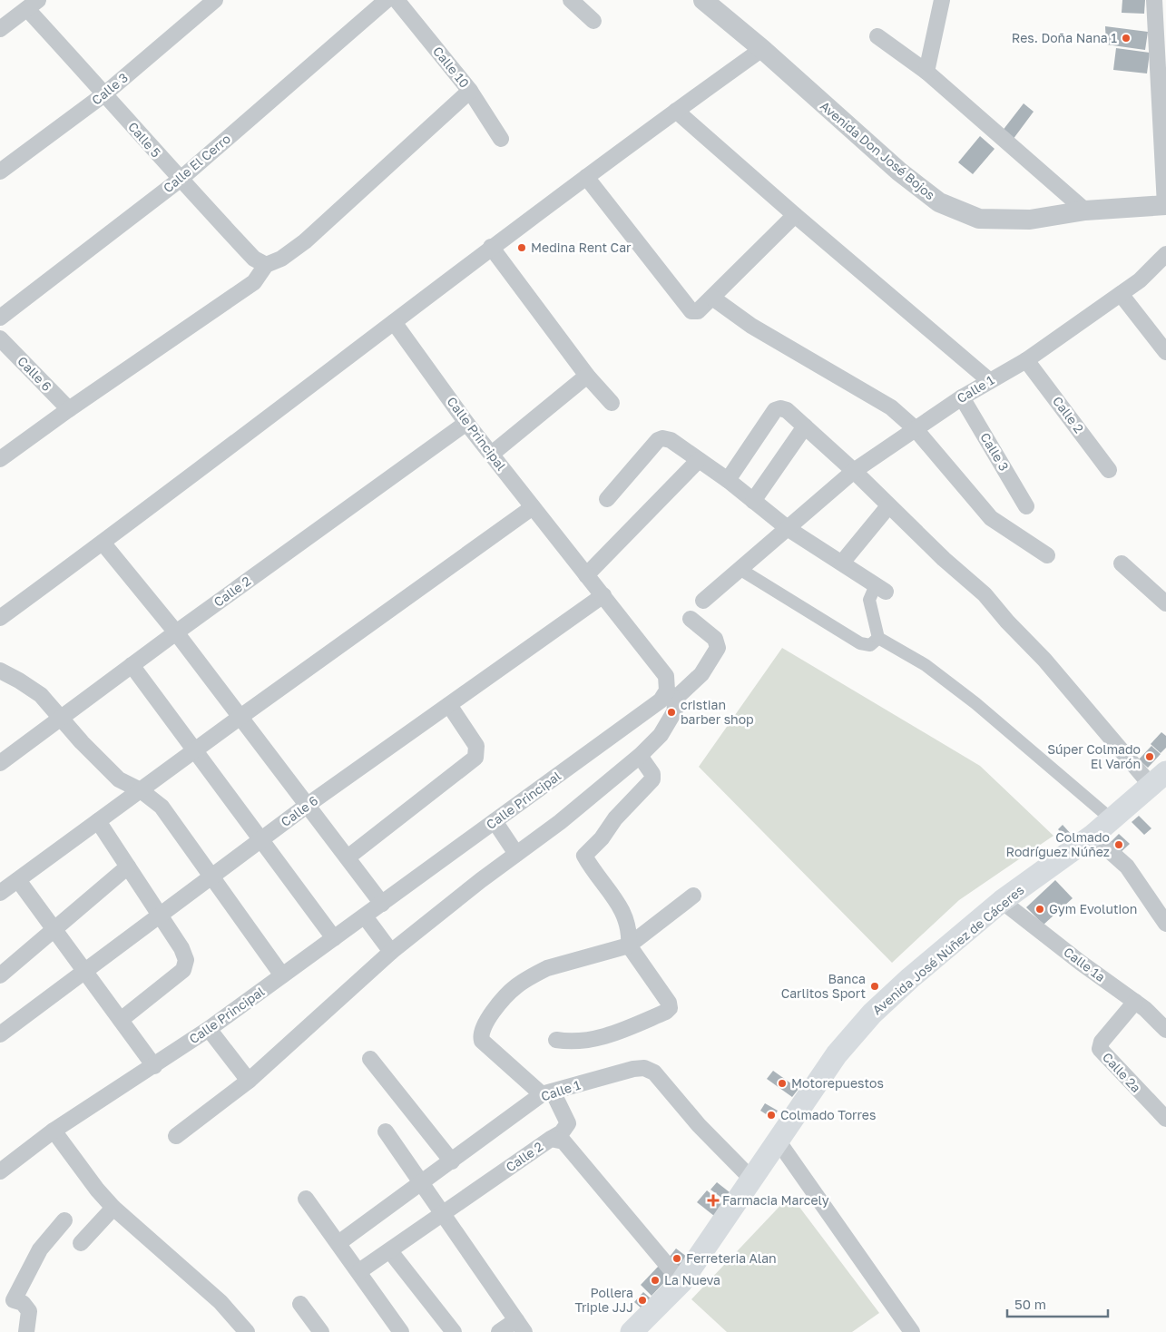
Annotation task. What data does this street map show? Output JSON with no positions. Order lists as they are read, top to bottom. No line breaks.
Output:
{"streets":{"main road":["Avenida José Núñez de Cáceres"],"street":["Calle 10","Calle 3","Calle 5","Avenida Don José Bojos","Calle El Cerro","Calle 6","Calle 1","Calle 2","Calle Principal","Calle 1a","Calle 2a"]},"crossings":[["Calle 3","Calle 5"],["Calle 3","Calle 1"],["Calle 5","Calle El Cerro"],["Calle 6","Calle Principal"],["Calle 1","Calle 2"],["Calle 1","Avenida José Núñez de Cáceres"],["Calle 2","Calle Principal"],["Calle 2","Avenida José Núñez de Cáceres"],["Avenida José Núñez de Cáceres","Calle 1a"],["Calle 1a","Calle 2a"]],"places":{"other":["Res. Doña Nana 1","Medina Rent Car","cristian barber shop","Súper Colmado El Varón","Colmado Rodríguez Núñez","Gym Evolution","Banca Carlitos Sport","Motorepuestos","Colmado Torres","Ferreteria Alan","La Nueva","Pollera Triple JJJ"],"health":["Farmacia Marcely"]},"scale_bar":"50 m"}
